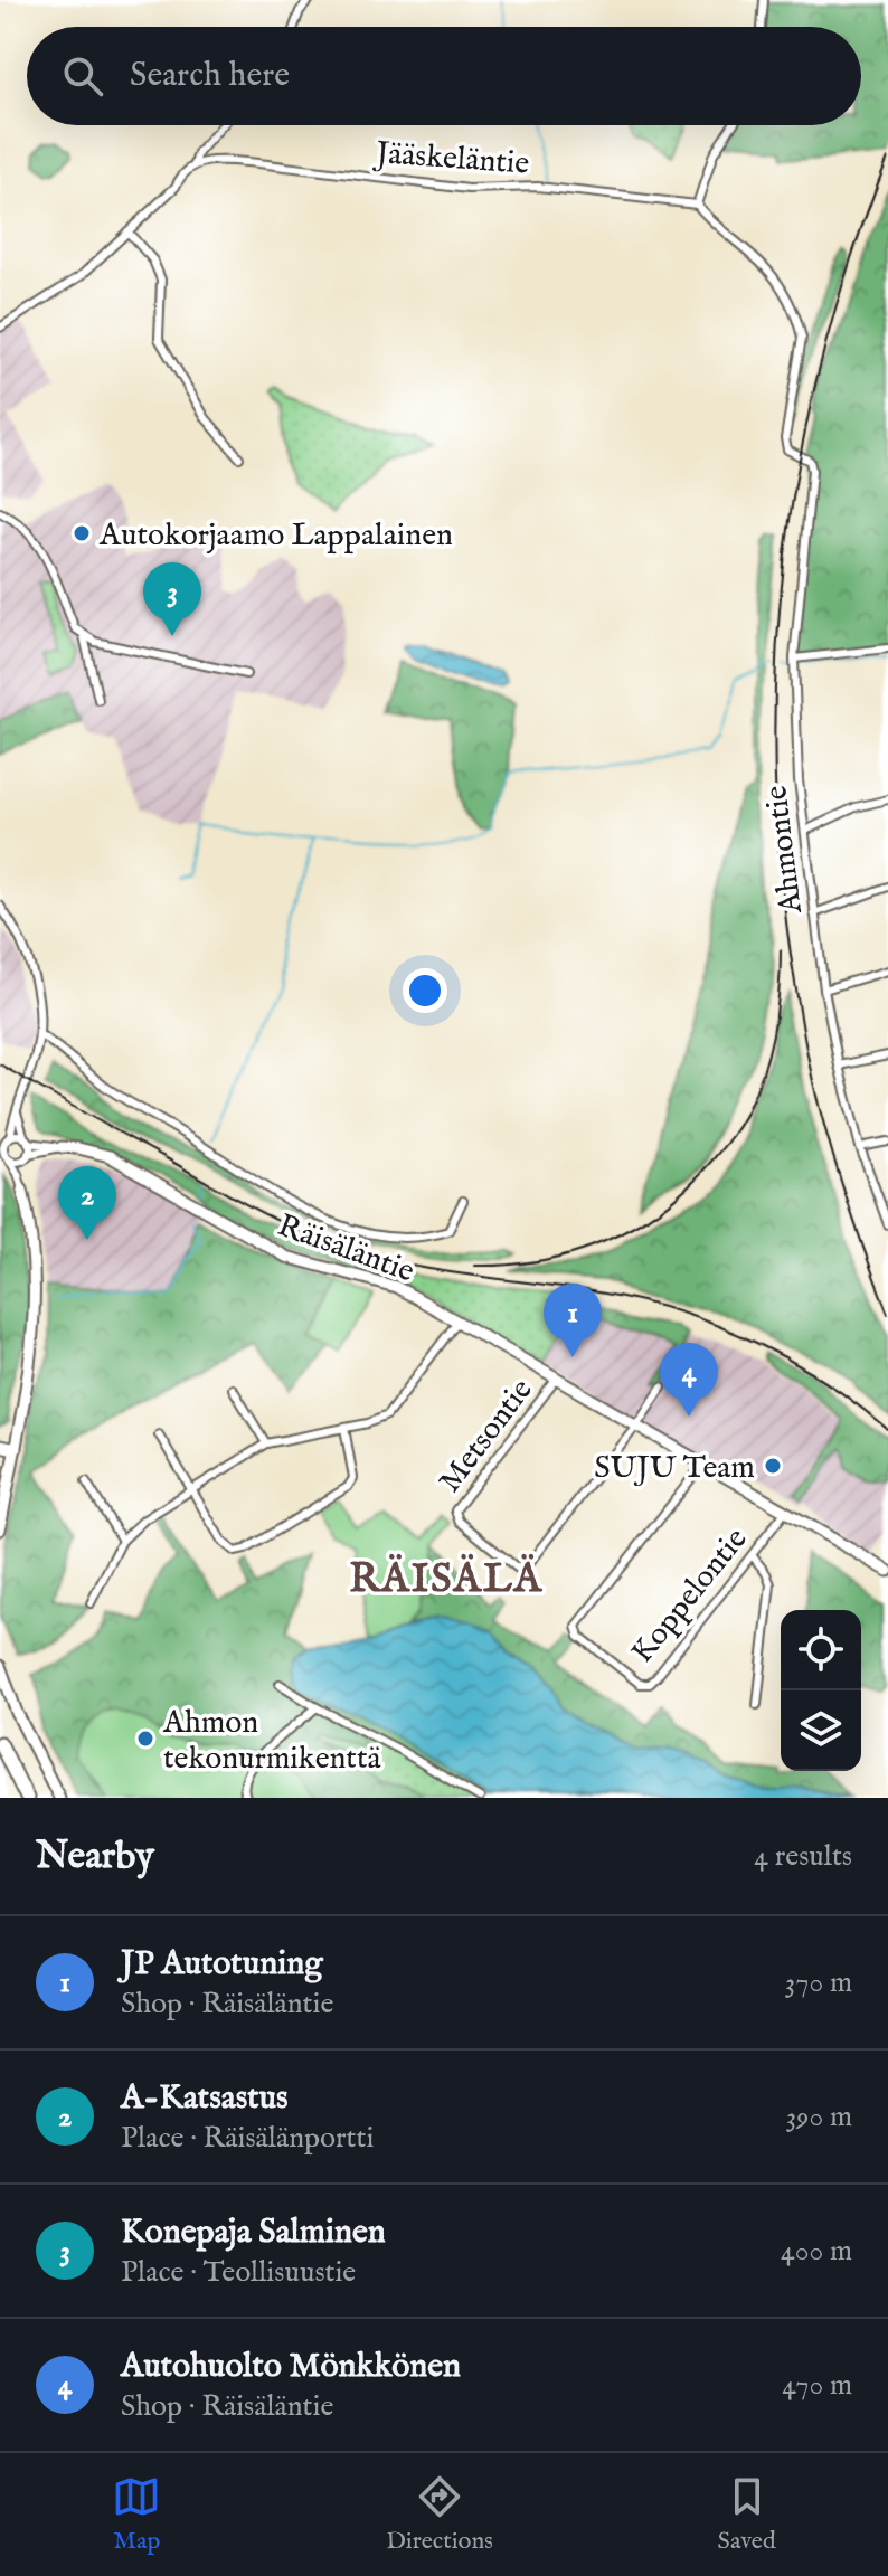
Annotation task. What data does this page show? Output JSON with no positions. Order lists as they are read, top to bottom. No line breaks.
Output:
{"streets":{"street":["Jääskeläntie","Ahmontie","Räisäläntie","Metsontie","Koppelontie"]},"crossings":[["Jääskeläntie","Ahmontie"],["Räisäläntie","Metsontie"],["Räisäläntie","Koppelontie"]],"districts":["RÄISÄLÄ"],"places":["Autokorjaamo Lappalainen","SUJU Team","Ahmon tekonurmikenttä"],"page":{"search":"Search here","pins":["3","2","1","4"],"heading":["Nearby","4 results"],"list":[{"mark":"1","name":"JP Autotuning","note":"Shop · Räisäläntie","value":"370 m"},{"mark":"2","name":"A-Katsastus","note":"Place · Räisälänportti","value":"390 m"},{"mark":"3","name":"Konepaja Salminen","note":"Place · Teollisuustie","value":"400 m"},{"mark":"4","name":"Autohuolto Mönkkönen","note":"Shop · Räisäläntie","value":"470 m"}],"nav":["Map","Directions","Saved"]}}
